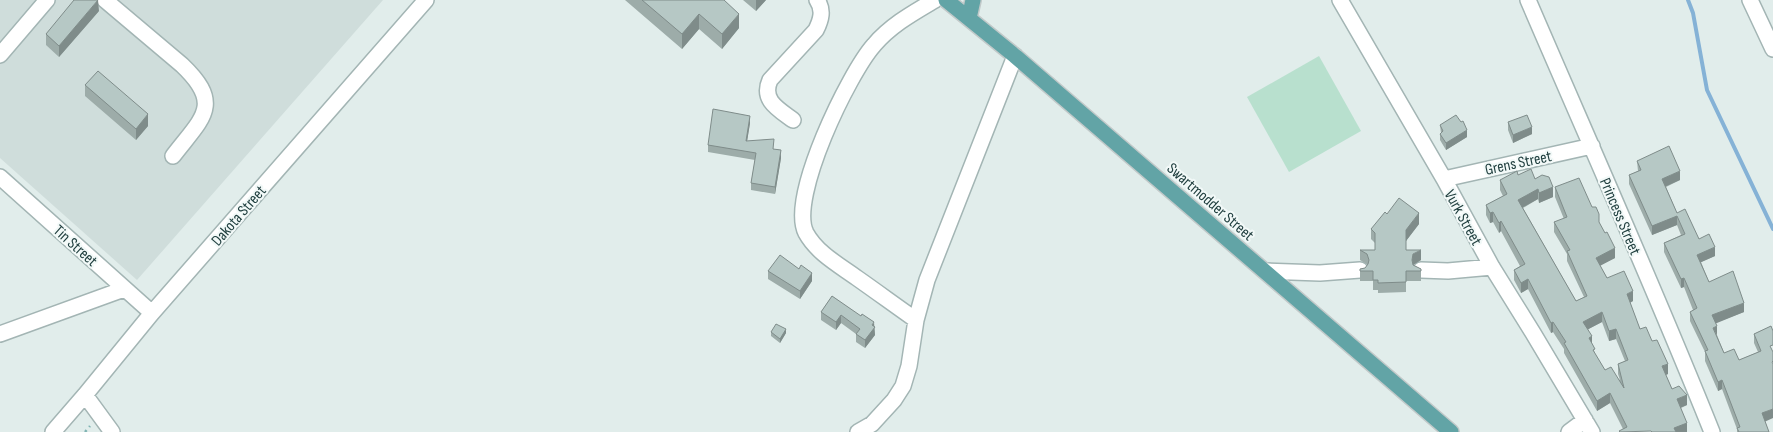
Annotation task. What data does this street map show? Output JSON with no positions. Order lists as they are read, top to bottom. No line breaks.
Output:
{"streets":{"main road":["Swartmodder Street"],"street":["Grens Street","Dakota Street","Princess Street","Vurk Street","Tin Street"]},"crossings":[["Grens Street","Princess Street"],["Grens Street","Vurk Street"],["Dakota Street","Tin Street"]]}
